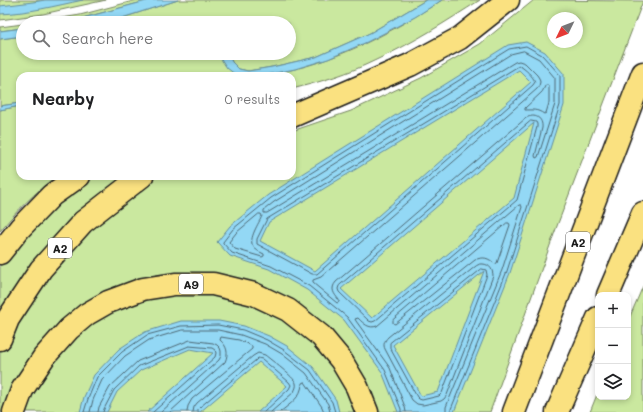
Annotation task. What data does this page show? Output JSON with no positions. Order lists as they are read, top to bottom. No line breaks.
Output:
{"streets":{"highway":["A2","A9"]},"north":"bottom left","page":{"search":"Search here","heading":["Nearby","0 results"],"map_buttons":["+","−"]}}
